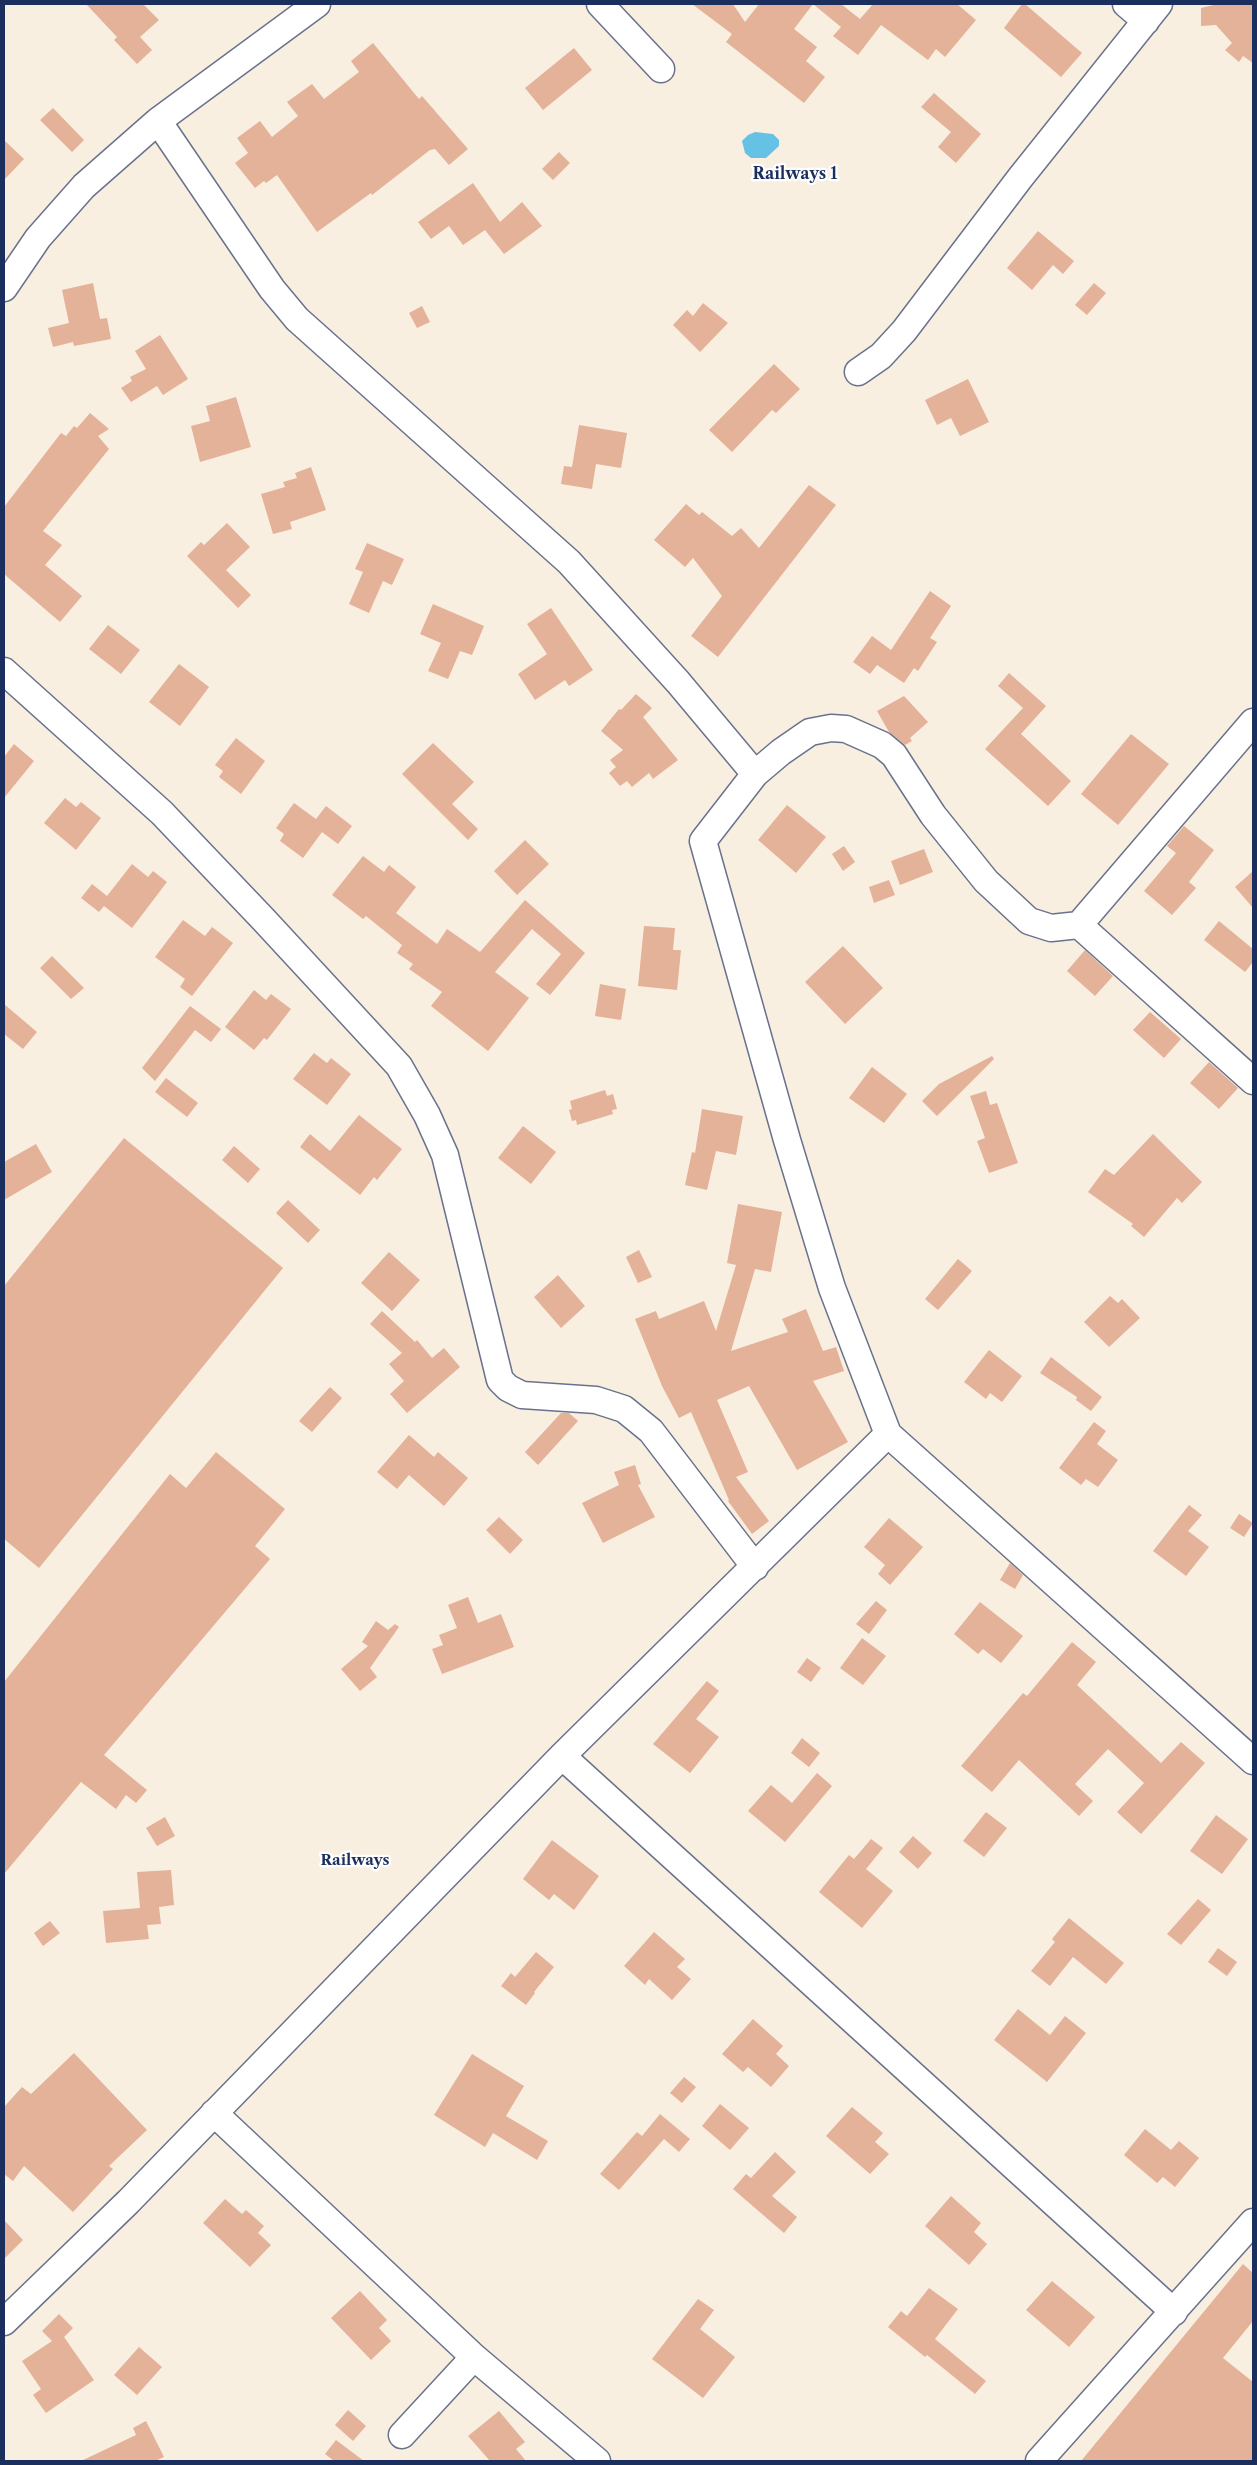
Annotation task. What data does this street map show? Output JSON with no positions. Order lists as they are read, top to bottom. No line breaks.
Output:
{"districts":["Railways 1","Railways"]}
